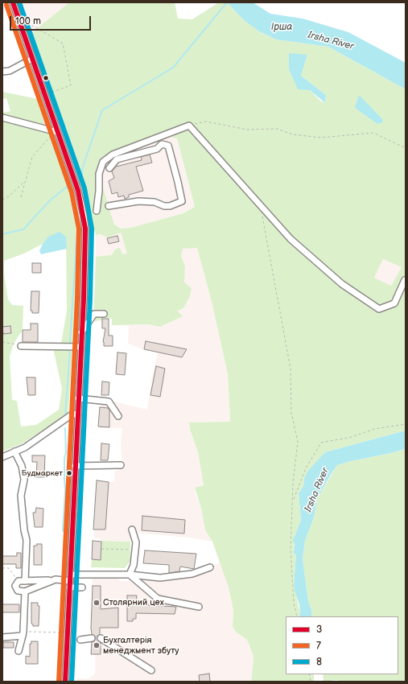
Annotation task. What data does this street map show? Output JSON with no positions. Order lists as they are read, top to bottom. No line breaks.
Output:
{"water":["Ірша","Irsha River"],"places":["Будмаркет","Столярний цех","Бухгалтерія менеджмент збуту"],"lines":["transit line 3","transit line 8","transit line 7"],"legend":["3","7","8"],"scale_bar":"100 m"}
